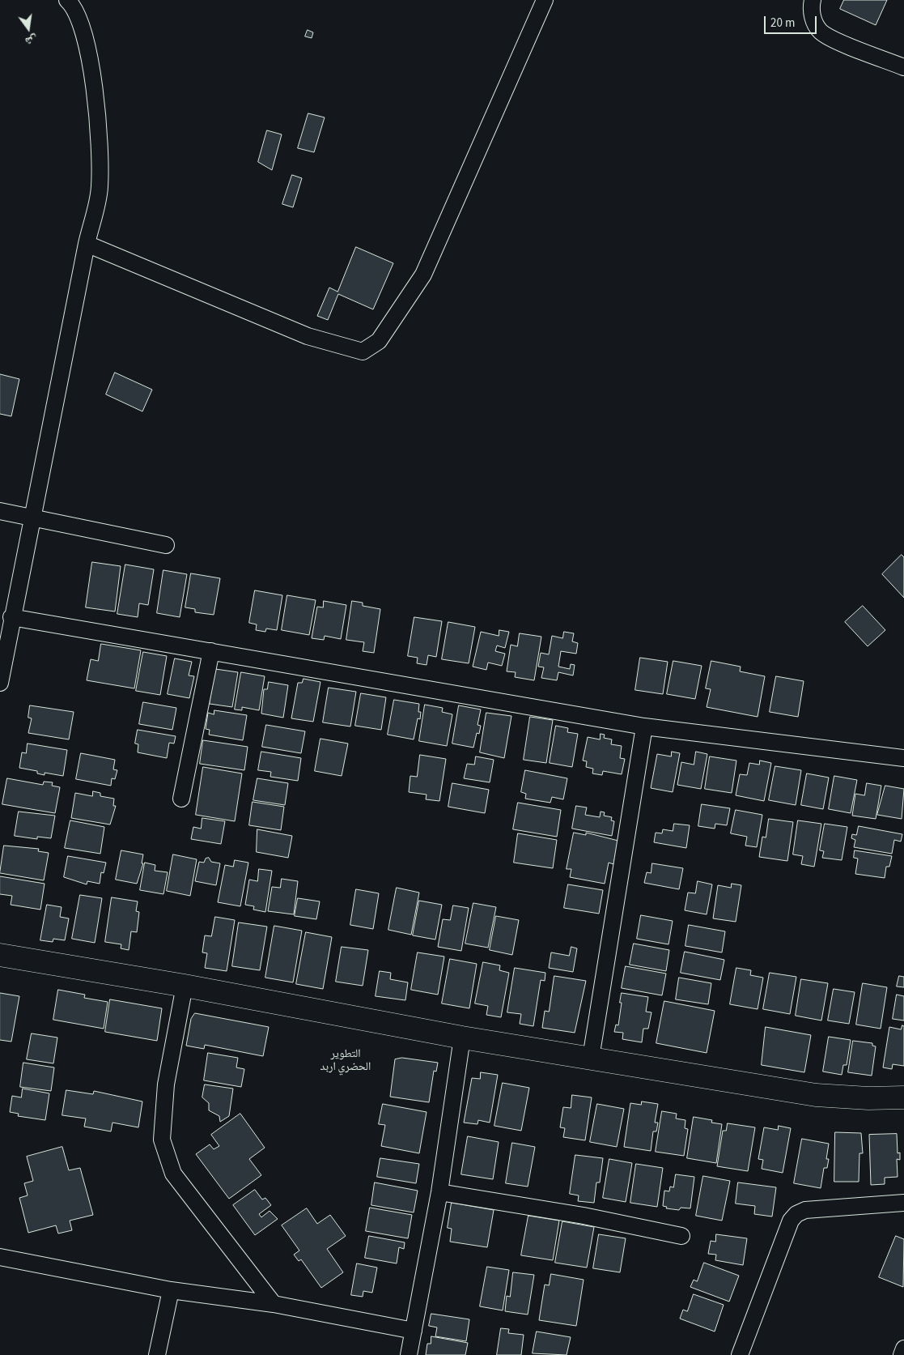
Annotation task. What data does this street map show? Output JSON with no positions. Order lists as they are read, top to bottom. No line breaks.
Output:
{"districts":["التطوير الحضري اربد"],"scale_bar":"20 m","north":"bottom"}
